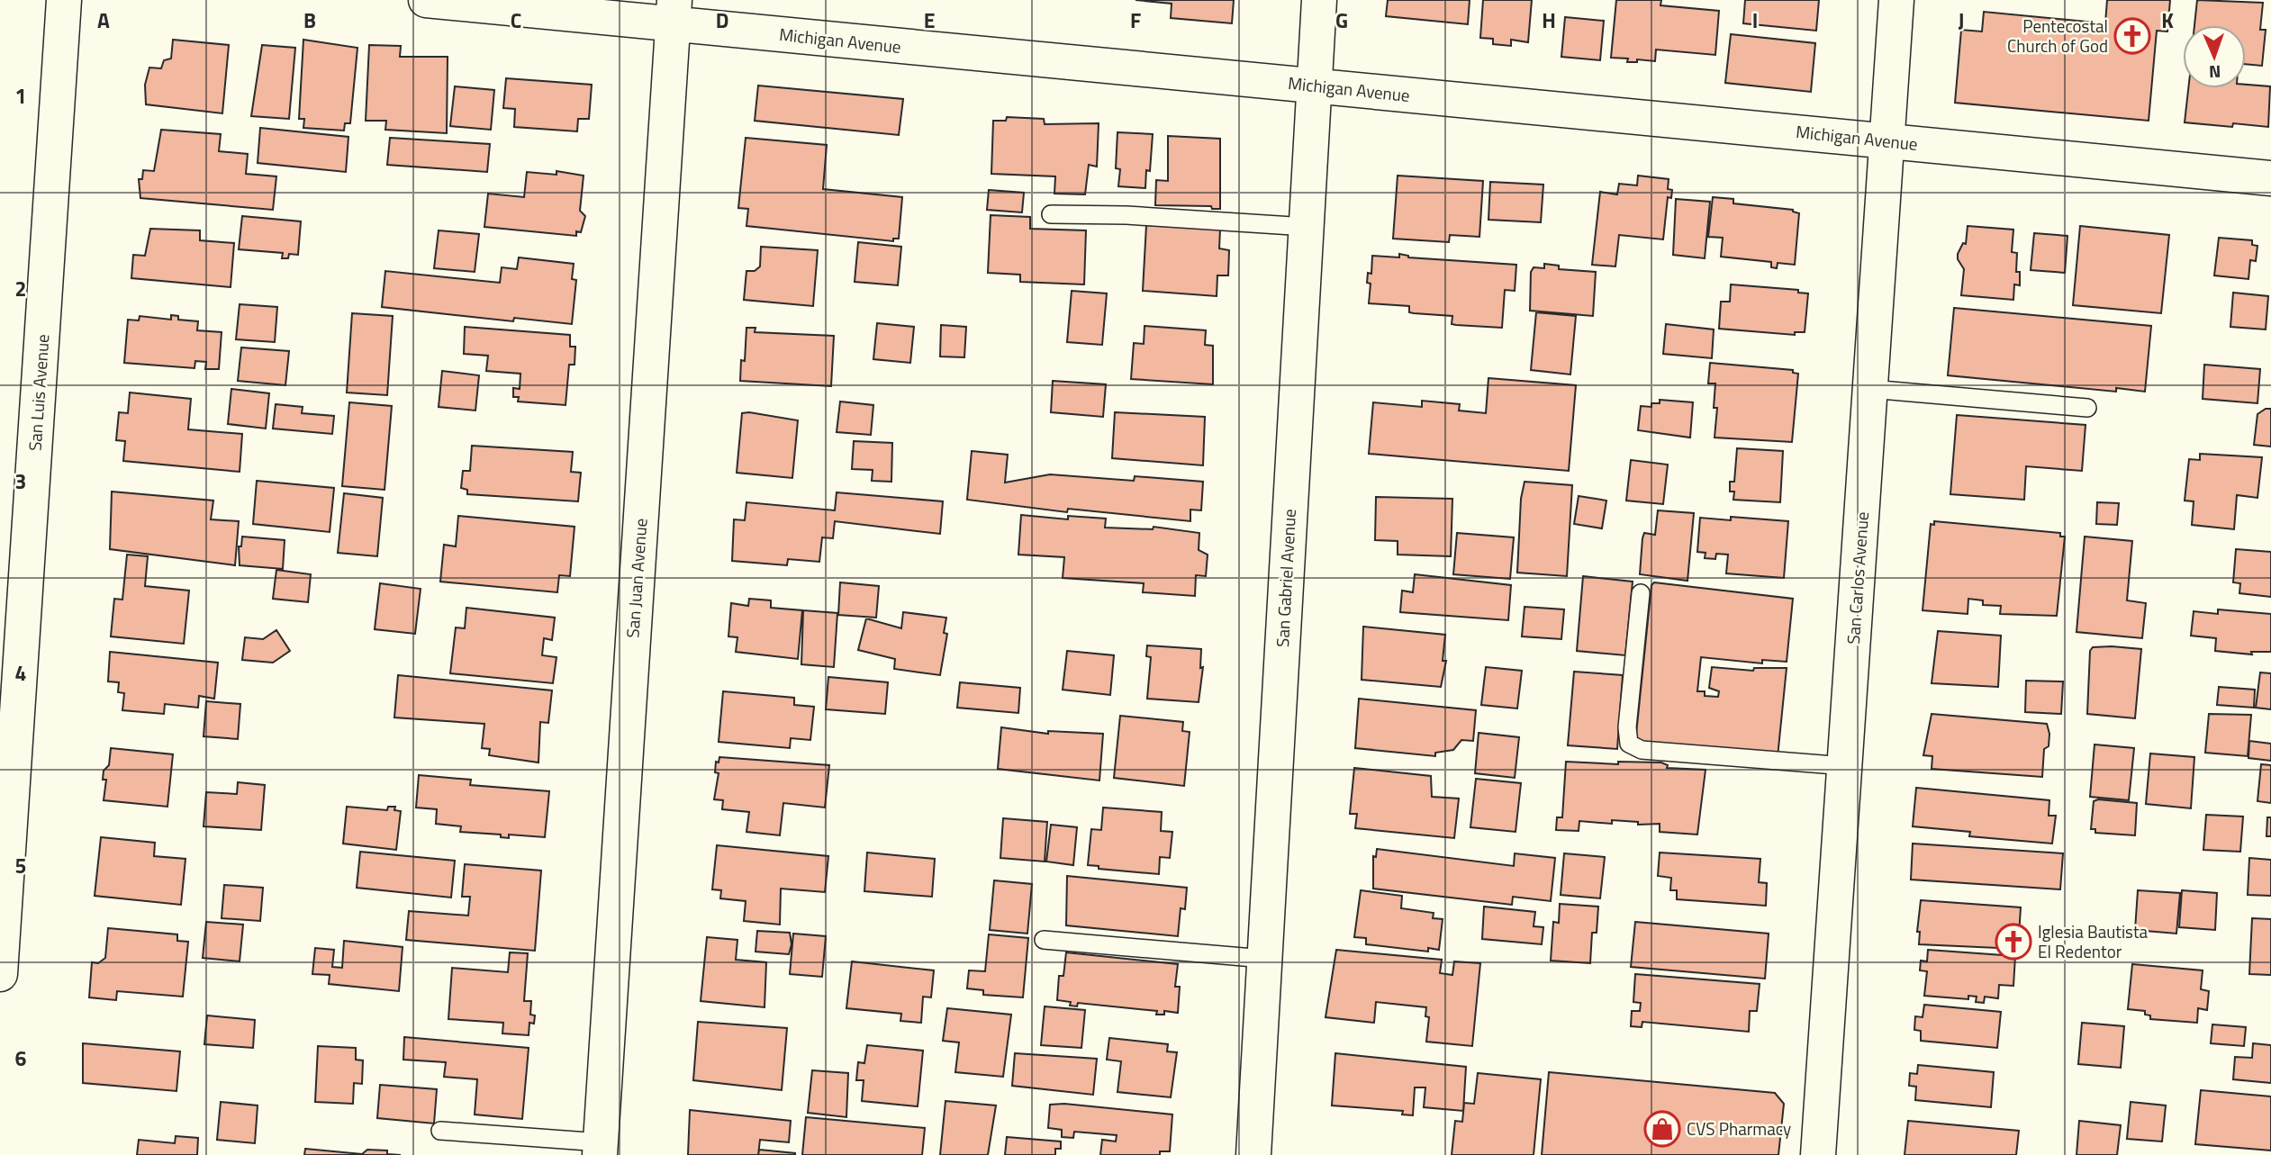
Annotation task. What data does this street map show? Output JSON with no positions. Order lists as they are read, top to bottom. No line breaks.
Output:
{"streets":{"street":["Michigan Avenue","San Luis Avenue","San Juan Avenue","San Gabriel Avenue","San Carlos Avenue"]},"crossings":[["Michigan Avenue","San Juan Avenue"],["Michigan Avenue","San Gabriel Avenue"],["Michigan Avenue","San Carlos Avenue"]],"places":{"church":["Pentecostal Church of God","Iglesia Bautista El Redentor"],"shop":["CVS Pharmacy"]},"north":"bottom","grid":{"columns":["A","B","C","D","E","F","G","H","I","J","K"],"rows":["1","2","3","4","5","6"]}}
